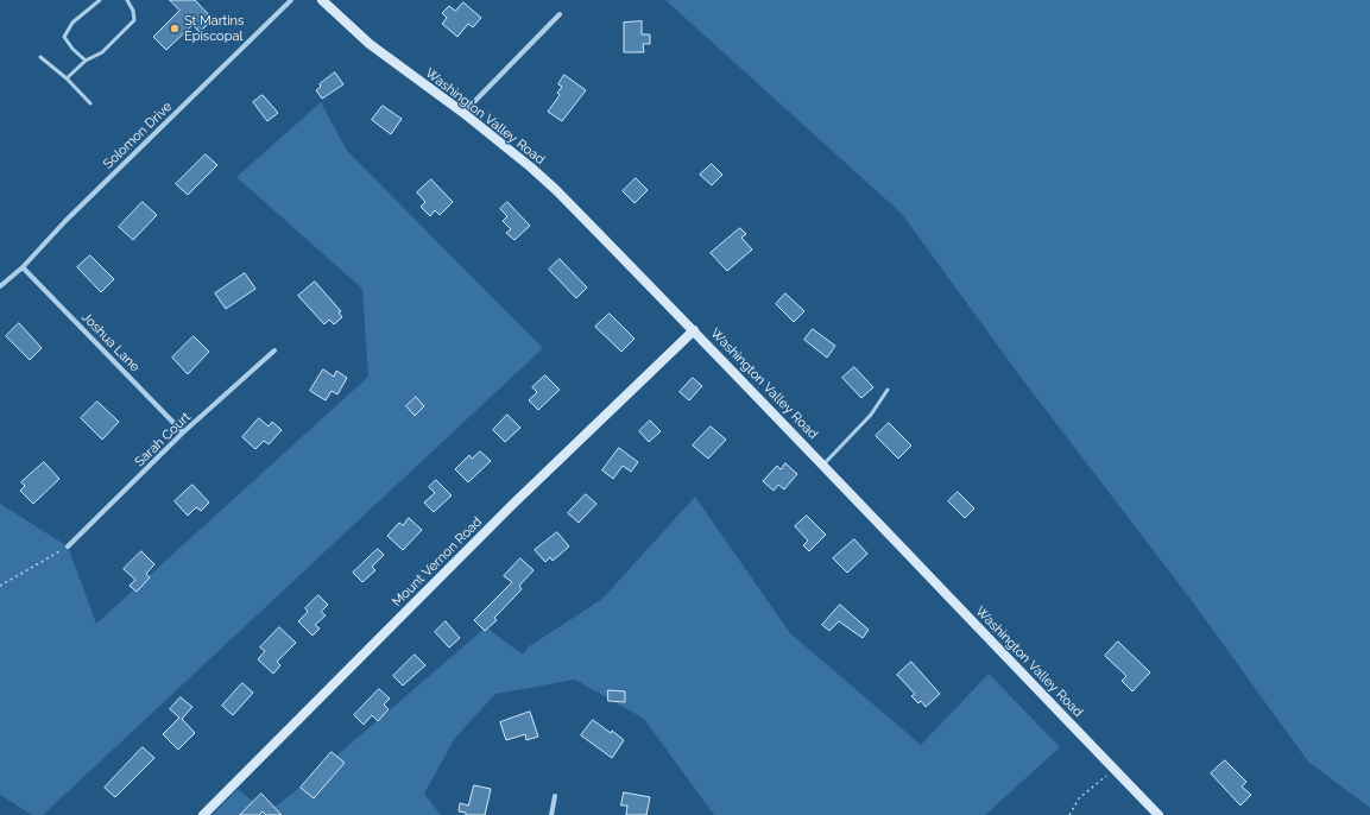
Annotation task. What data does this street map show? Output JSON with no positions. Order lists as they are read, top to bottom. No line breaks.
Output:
{"streets":{"street":["Washington Valley Road","Solomon Drive","Joshua Lane","Sarah Court","Mount Vernon Road"]},"crossings":[["Washington Valley Road","Mount Vernon Road"],["Solomon Drive","Joshua Lane"],["Joshua Lane","Sarah Court"]],"places":["St Martins Episcopal"]}
